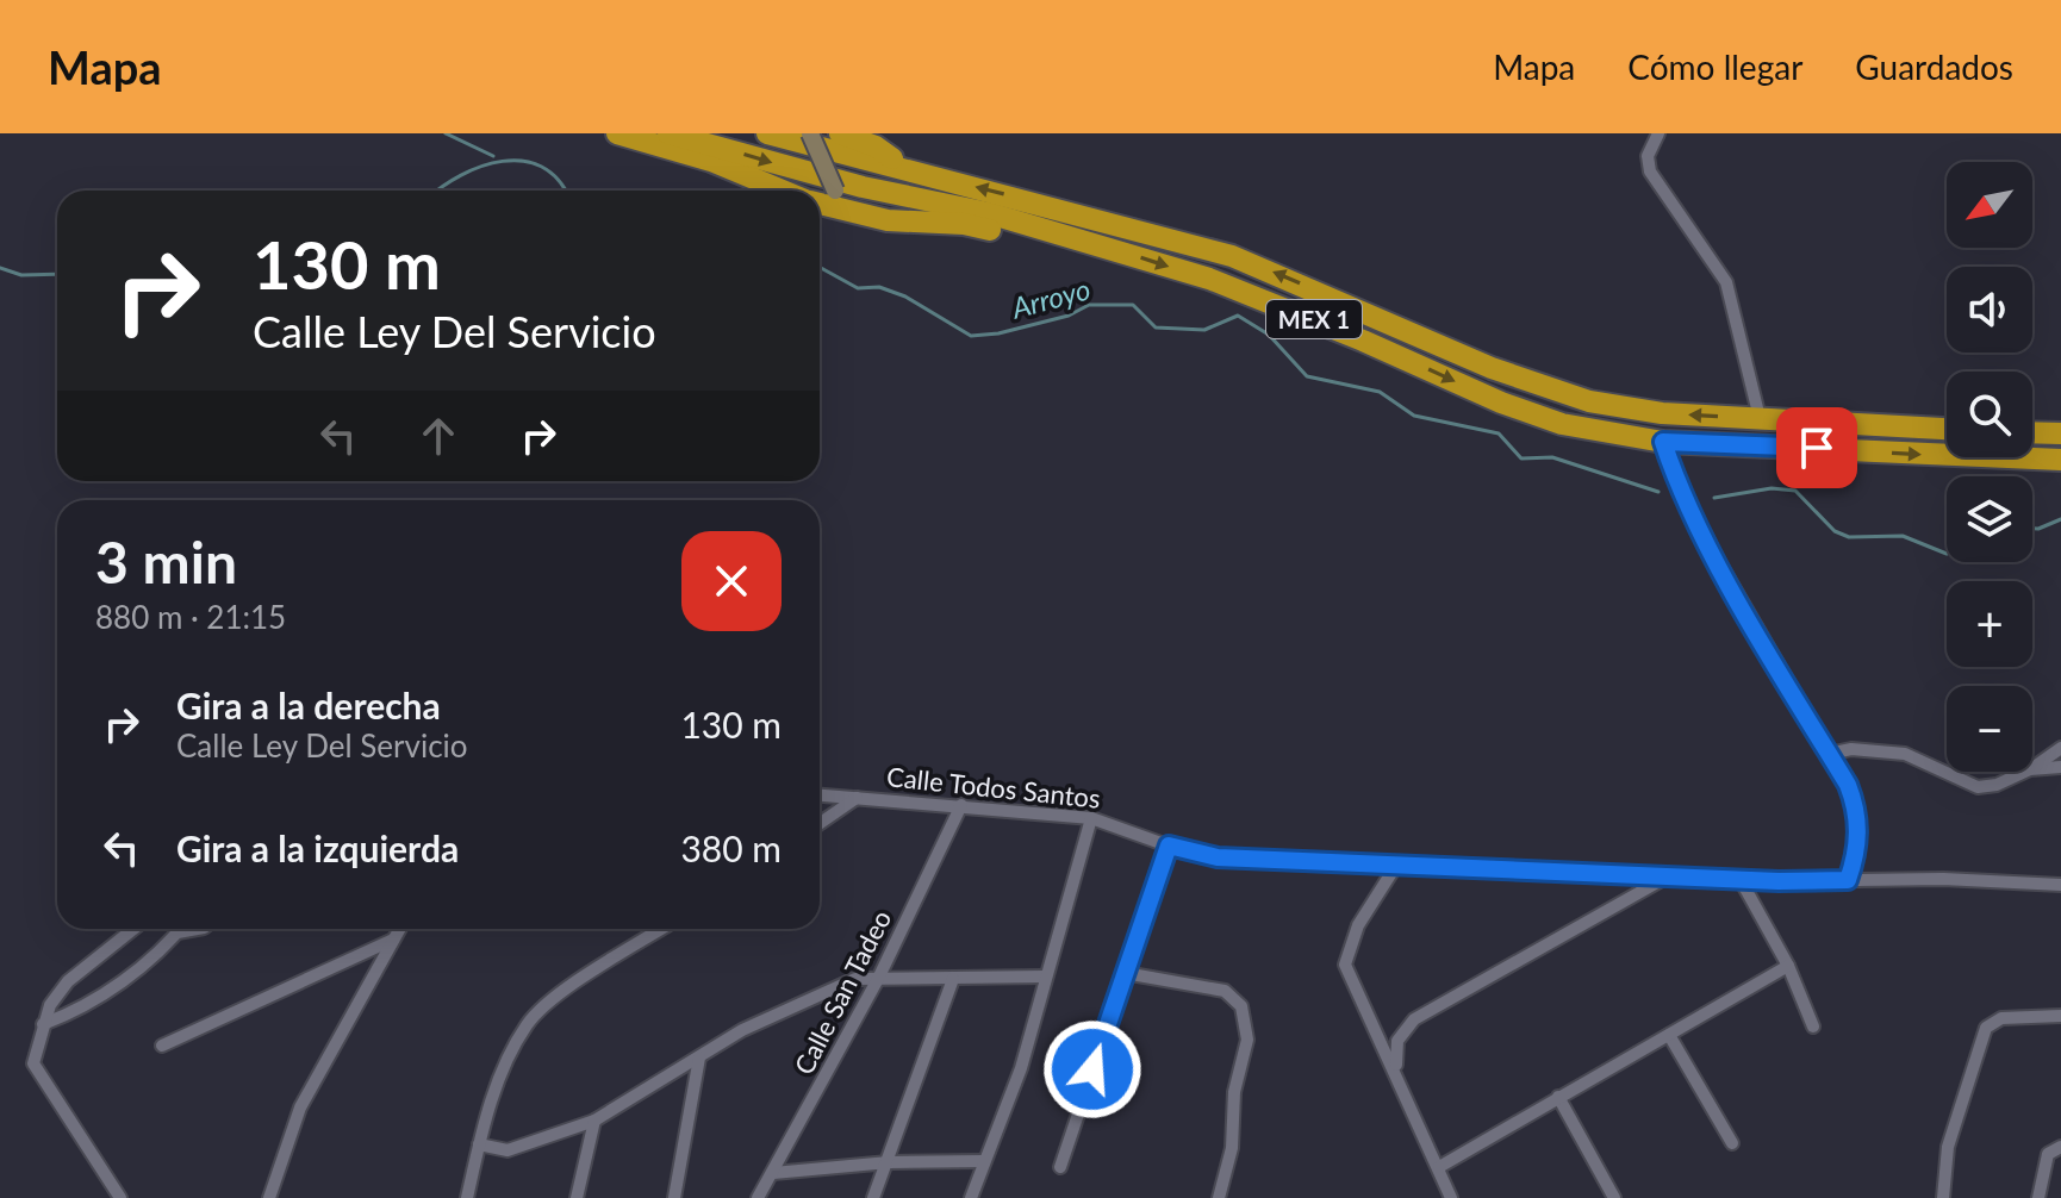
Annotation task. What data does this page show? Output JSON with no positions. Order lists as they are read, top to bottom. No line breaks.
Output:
{"streets":{"highway":["MEX 1"],"street":["Calle Todos Santos","Calle San Tadeo"]},"crossings":[["Calle Todos Santos","Calle San Tadeo"]],"water":["Arroyo"],"north":"bottom left","page":{"header":"Mapa","nav":["Mapa","Cómo llegar","Guardados"],"map_buttons":["+","−"],"turn":["130 m","Calle Ley Del Servicio"],"heading":["3 min","880 m · 21:15"],"list":[{"name":"Gira a la derecha","note":"Calle Ley Del Servicio","value":"130 m"},{"name":"Gira a la izquierda","value":"380 m"}]}}
